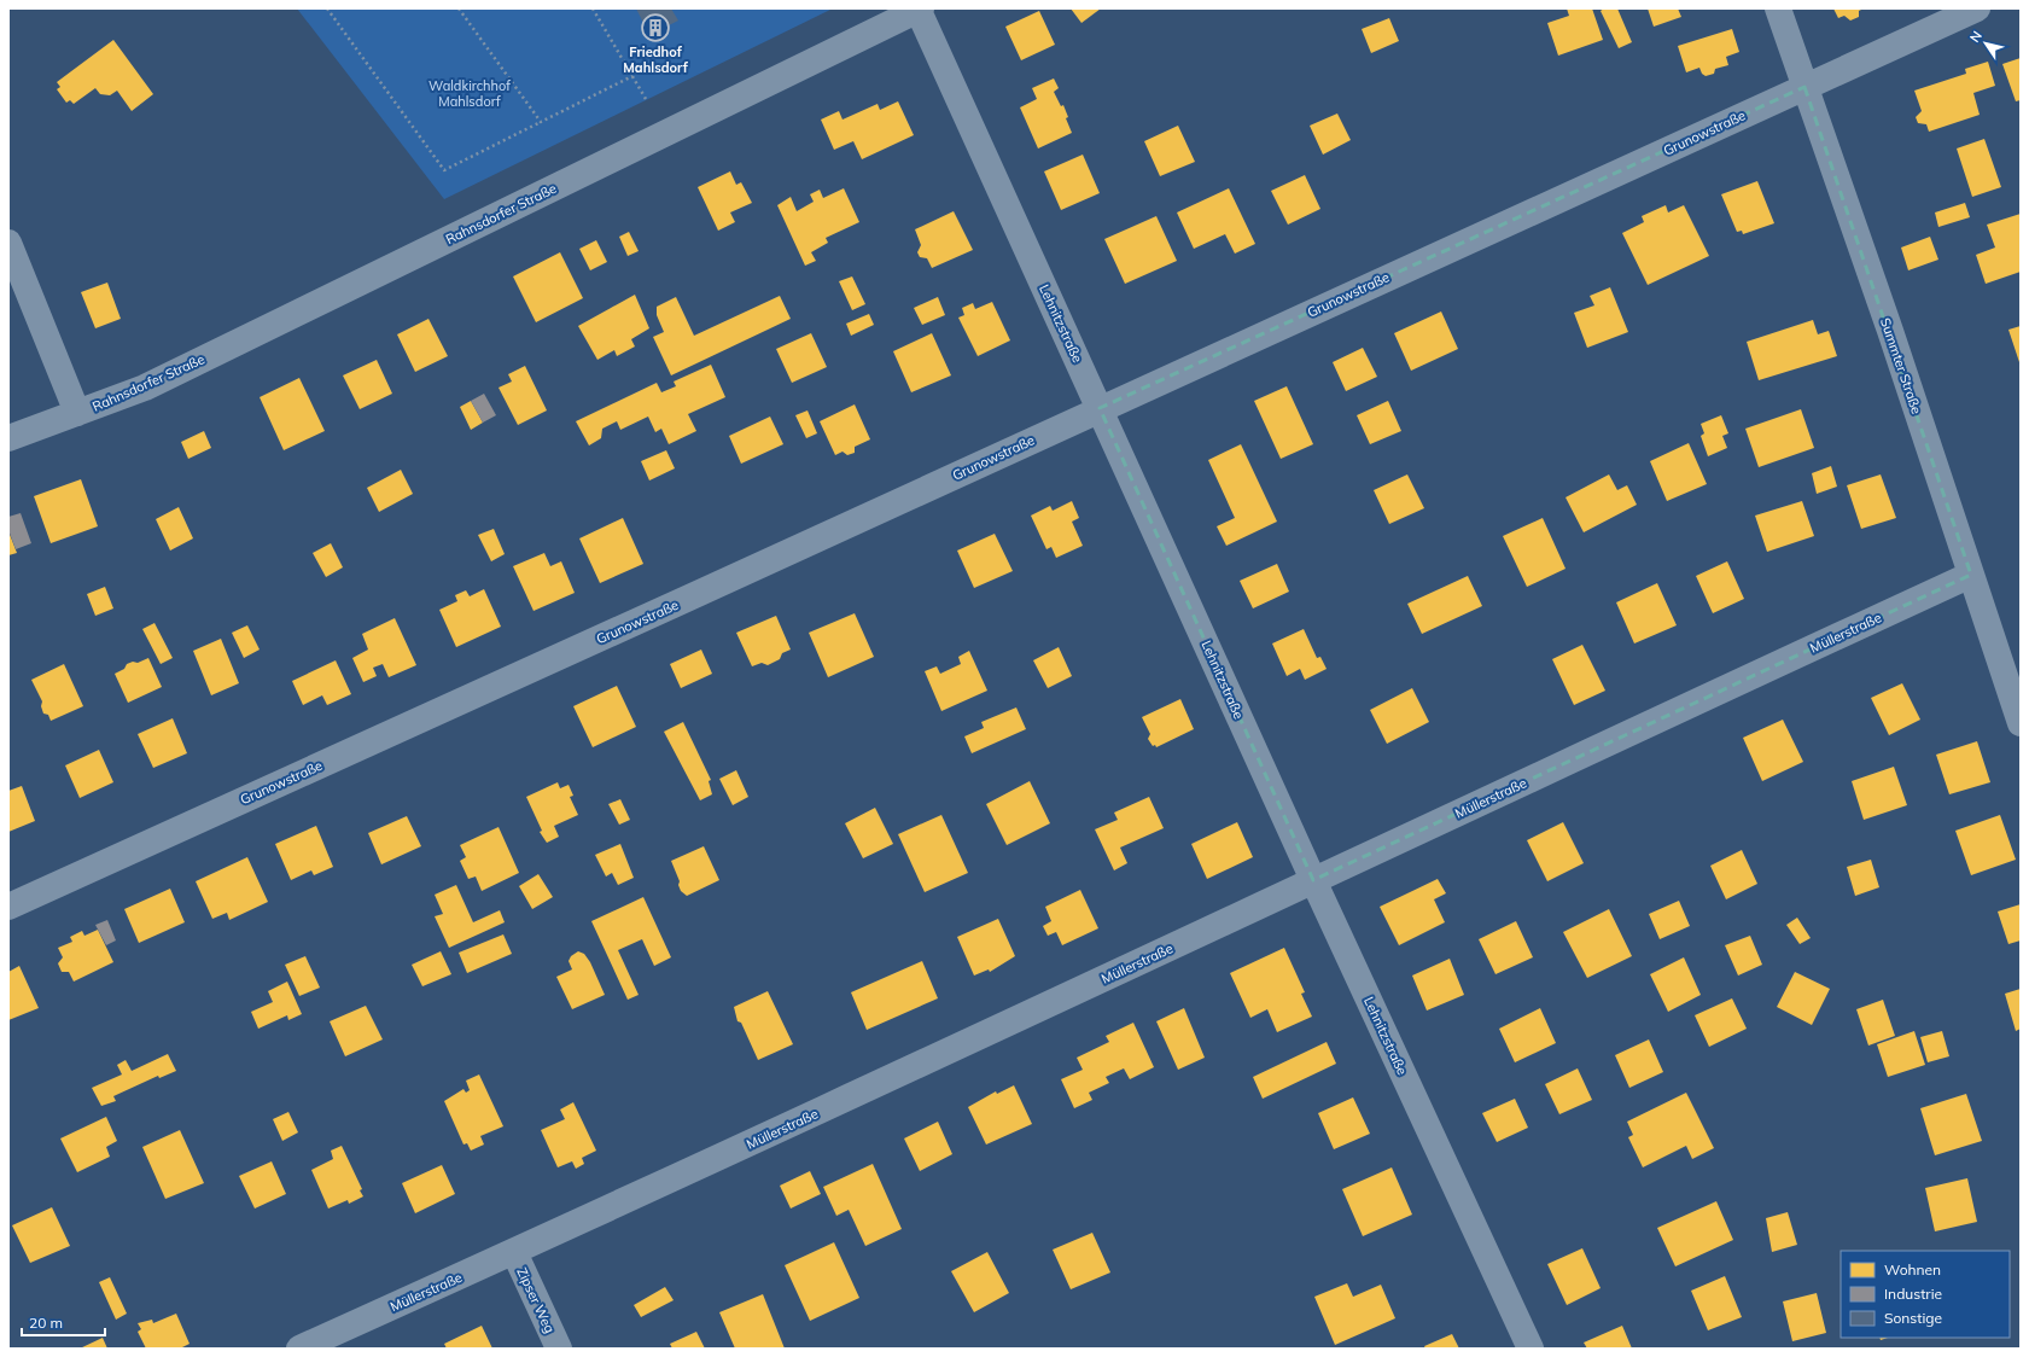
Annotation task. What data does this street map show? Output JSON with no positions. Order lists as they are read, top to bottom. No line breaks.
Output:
{"streets":{"street":["Grunowstraße","Rahnsdorfer Straße","Lehnitzstraße","Summter Straße","Müllerstraße","Zipser Weg"]},"crossings":[["Grunowstraße","Lehnitzstraße"],["Grunowstraße","Summter Straße"],["Rahnsdorfer Straße","Lehnitzstraße"],["Lehnitzstraße","Müllerstraße"],["Summter Straße","Müllerstraße"],["Müllerstraße","Zipser Weg"]],"parks":["Waldkirchhof Mahlsdorf"],"places":{"building":["Friedhof Mahlsdorf"]},"legend":["Wohnen","Industrie","Sonstige"],"scale_bar":"20 m","north":"top left"}
